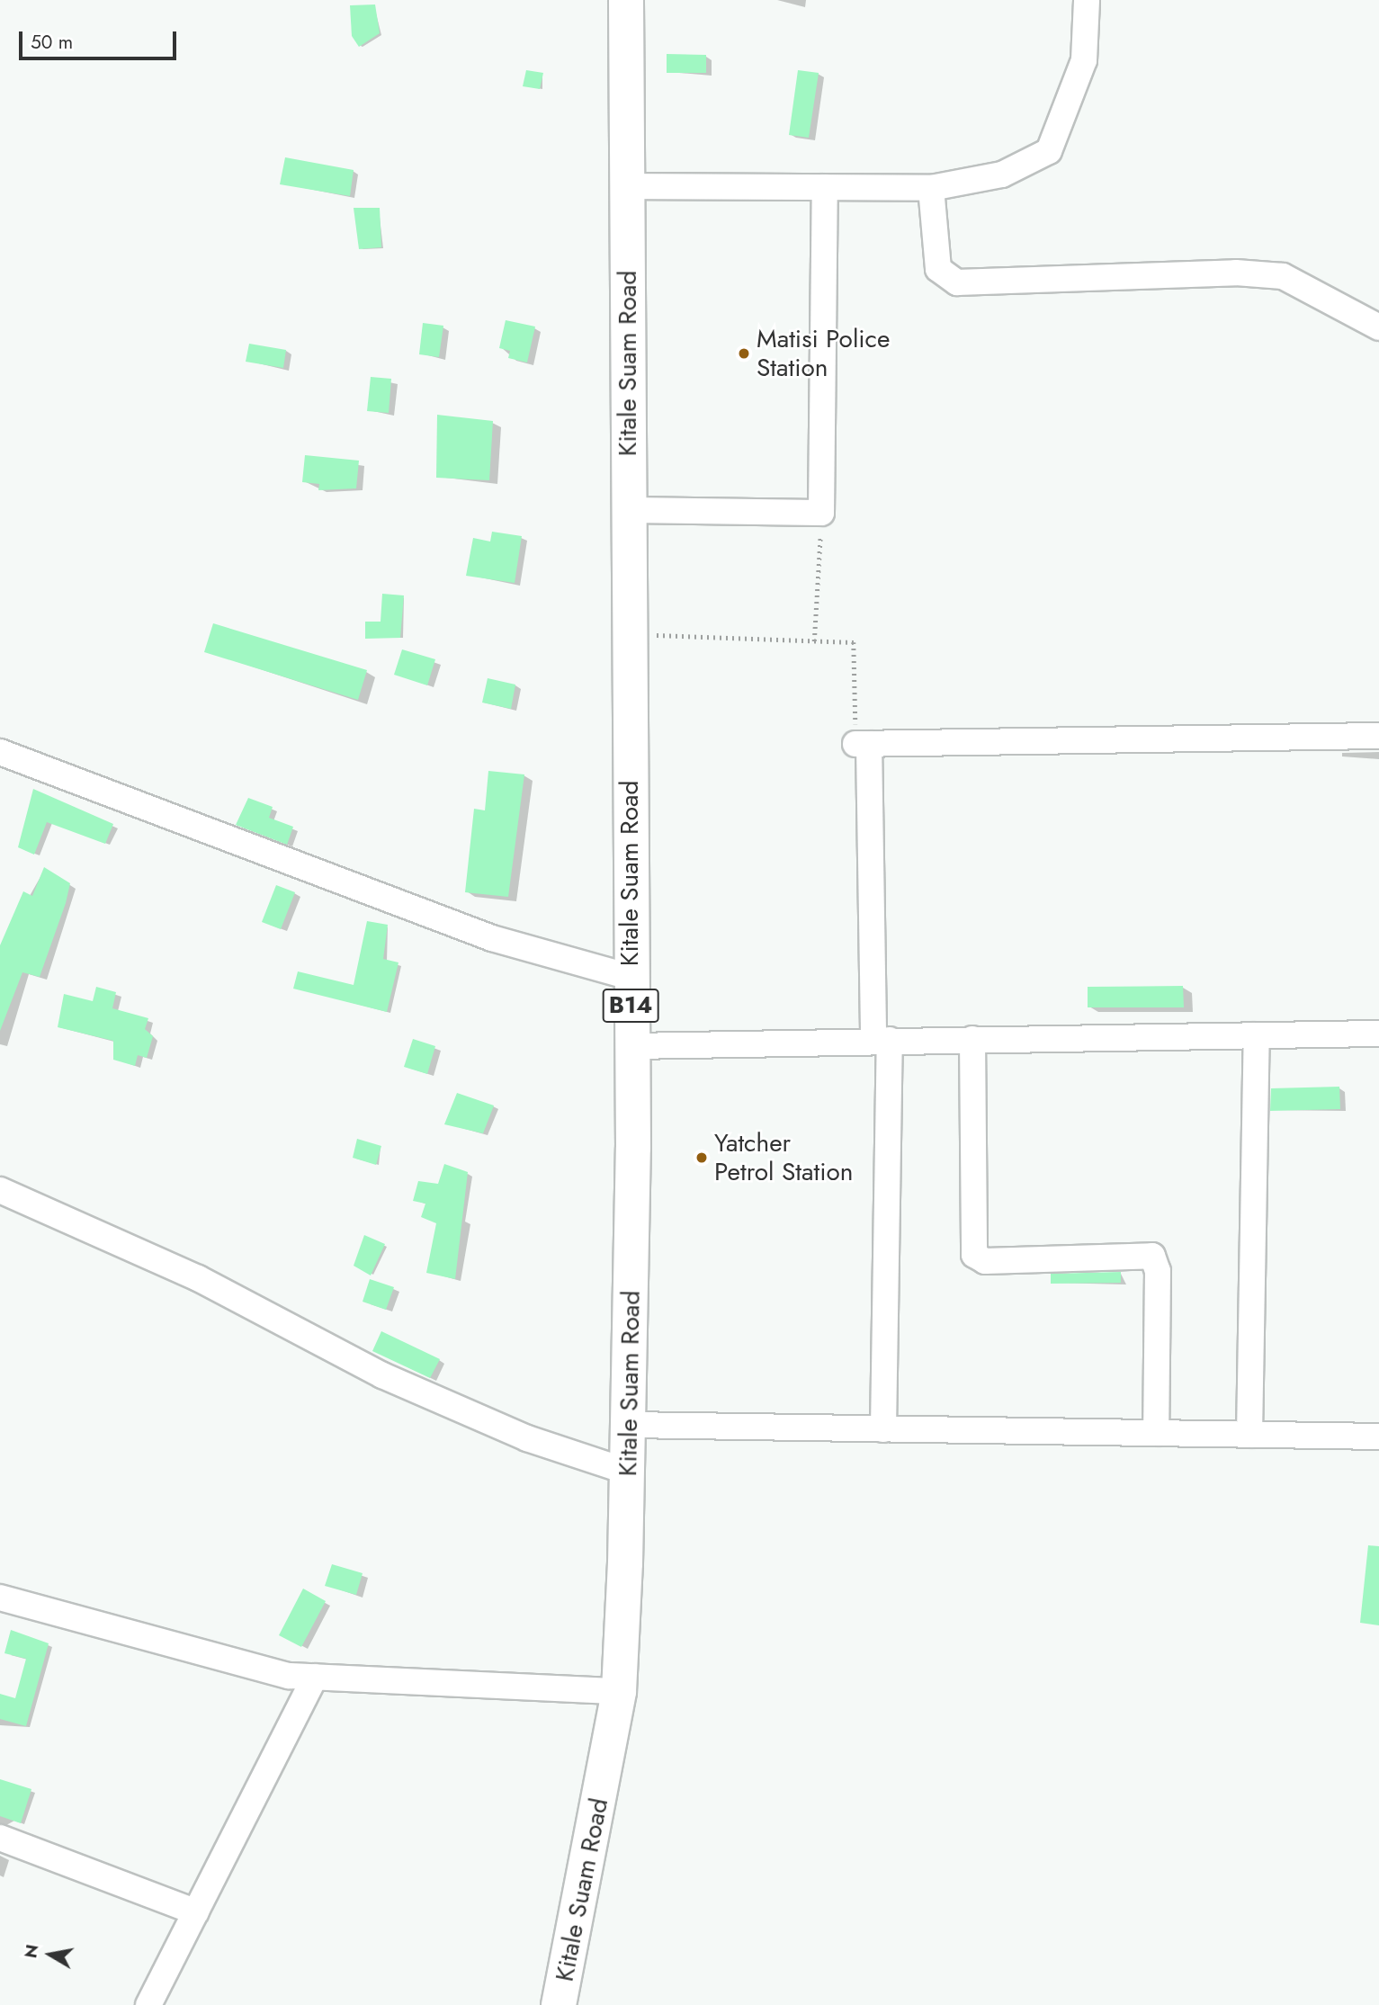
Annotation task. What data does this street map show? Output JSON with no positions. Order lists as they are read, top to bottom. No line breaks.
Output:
{"streets":{"highway":["Kitale Suam Road","B14"]},"places":["Matisi Police Station","Yatcher Petrol Station"],"scale_bar":"50 m","north":"left"}
